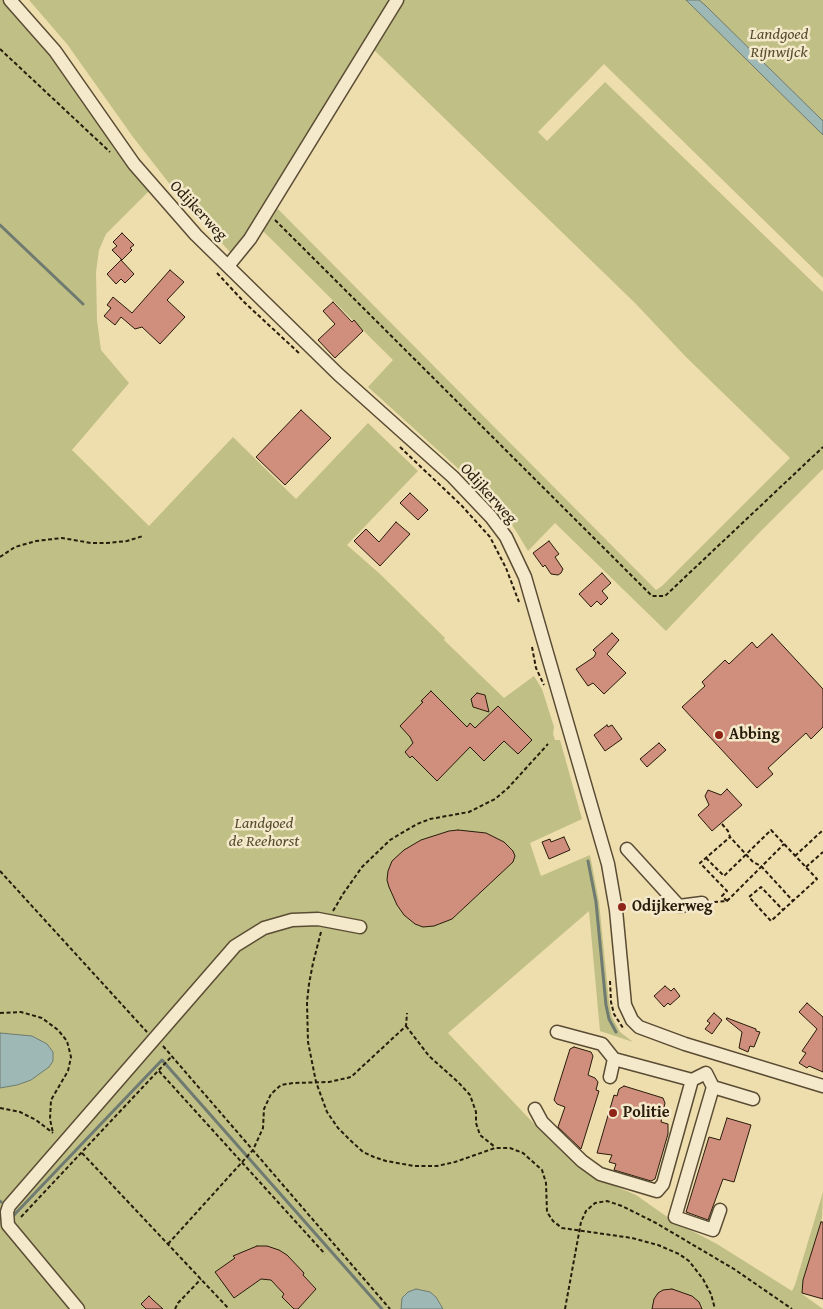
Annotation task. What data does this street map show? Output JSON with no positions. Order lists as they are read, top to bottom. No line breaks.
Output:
{"streets":{"street":["Odijkerweg"]},"parks":["Landgoed Rijnwijck","Landgoed de Reehorst"],"places":["Abbing","Odijkerweg","Politie"]}
